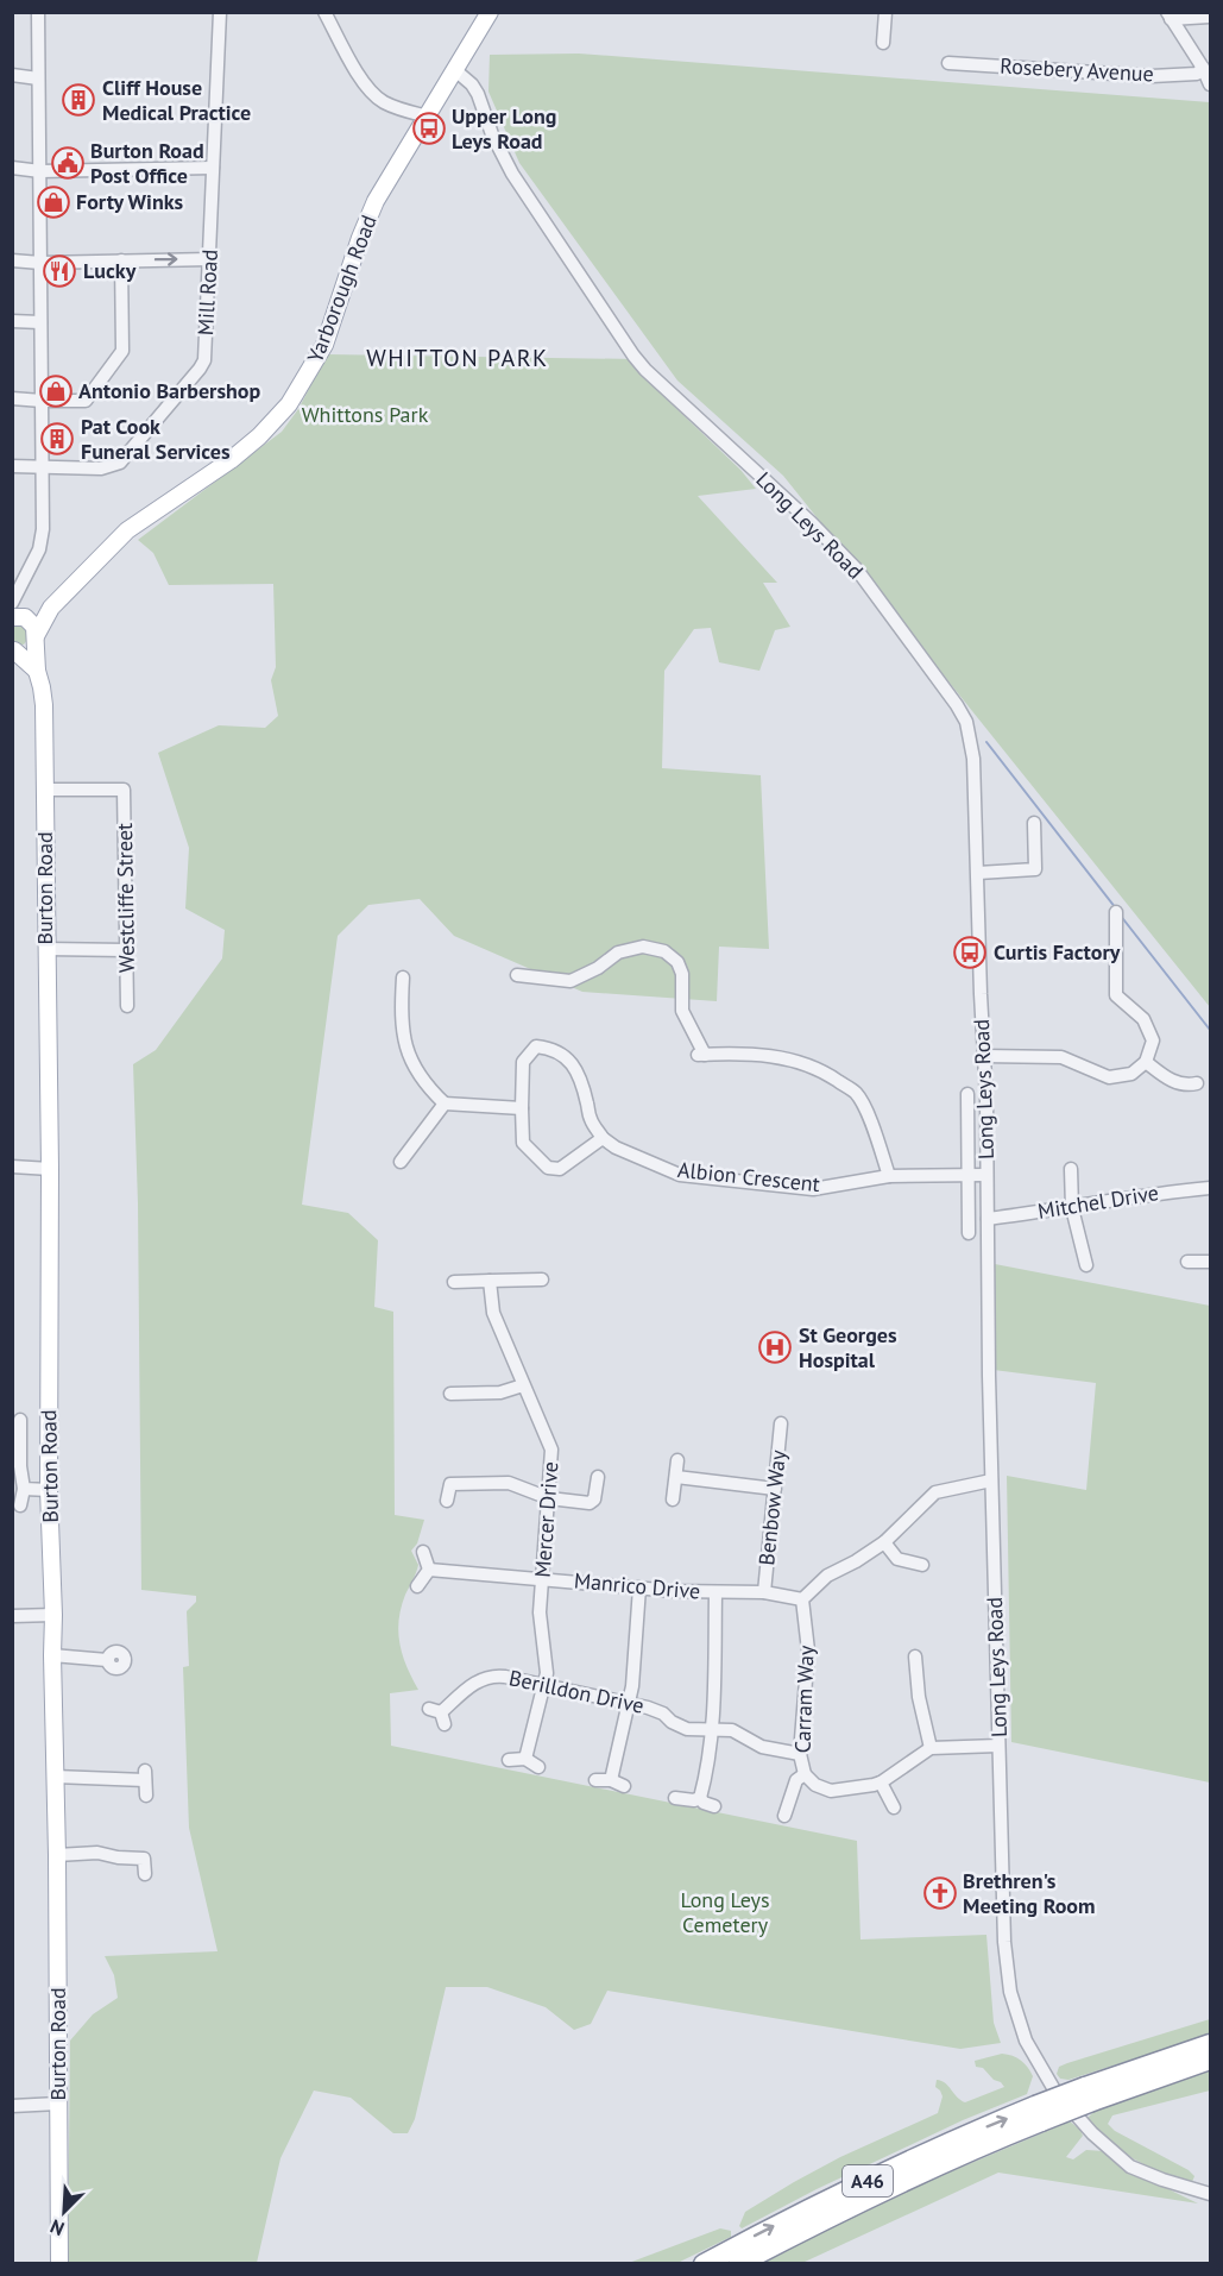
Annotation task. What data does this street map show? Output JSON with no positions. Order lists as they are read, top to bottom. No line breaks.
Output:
{"streets":{"highway":["A46"],"main road":["Yarborough Road","Burton Road"],"street":["Rosebery Avenue","Mill Road","Long Leys Road","Westcliffe Street","Albion Crescent","Mitchel Drive","Benbow Way","Mercer Drive","Manrico Drive","Berilldon Drive","Carram Way"]},"crossings":[["Yarborough Road","Long Leys Road"],["Long Leys Road","Albion Crescent"],["Long Leys Road","Mitchel Drive"],["Burton Road","Westcliffe Street"],["Benbow Way","Manrico Drive"],["Mercer Drive","Manrico Drive"],["Mercer Drive","Berilldon Drive"],["Manrico Drive","Carram Way"],["Berilldon Drive","Carram Way"]],"districts":["WHITTON PARK"],"parks":["Whittons Park","Long Leys Cemetery"],"places":{"building":["Cliff House Medical Practice","Pat Cook Funeral Services"],"bus stop":["Upper Long Leys Road","Curtis Factory"],"public building":["Burton Road Post Office"],"shop":["Forty Winks","Antonio Barbershop"],"restaurant":["Lucky"],"hospital":["St Georges Hospital"],"church":["Brethren's Meeting Room"]},"north":"bottom left"}
